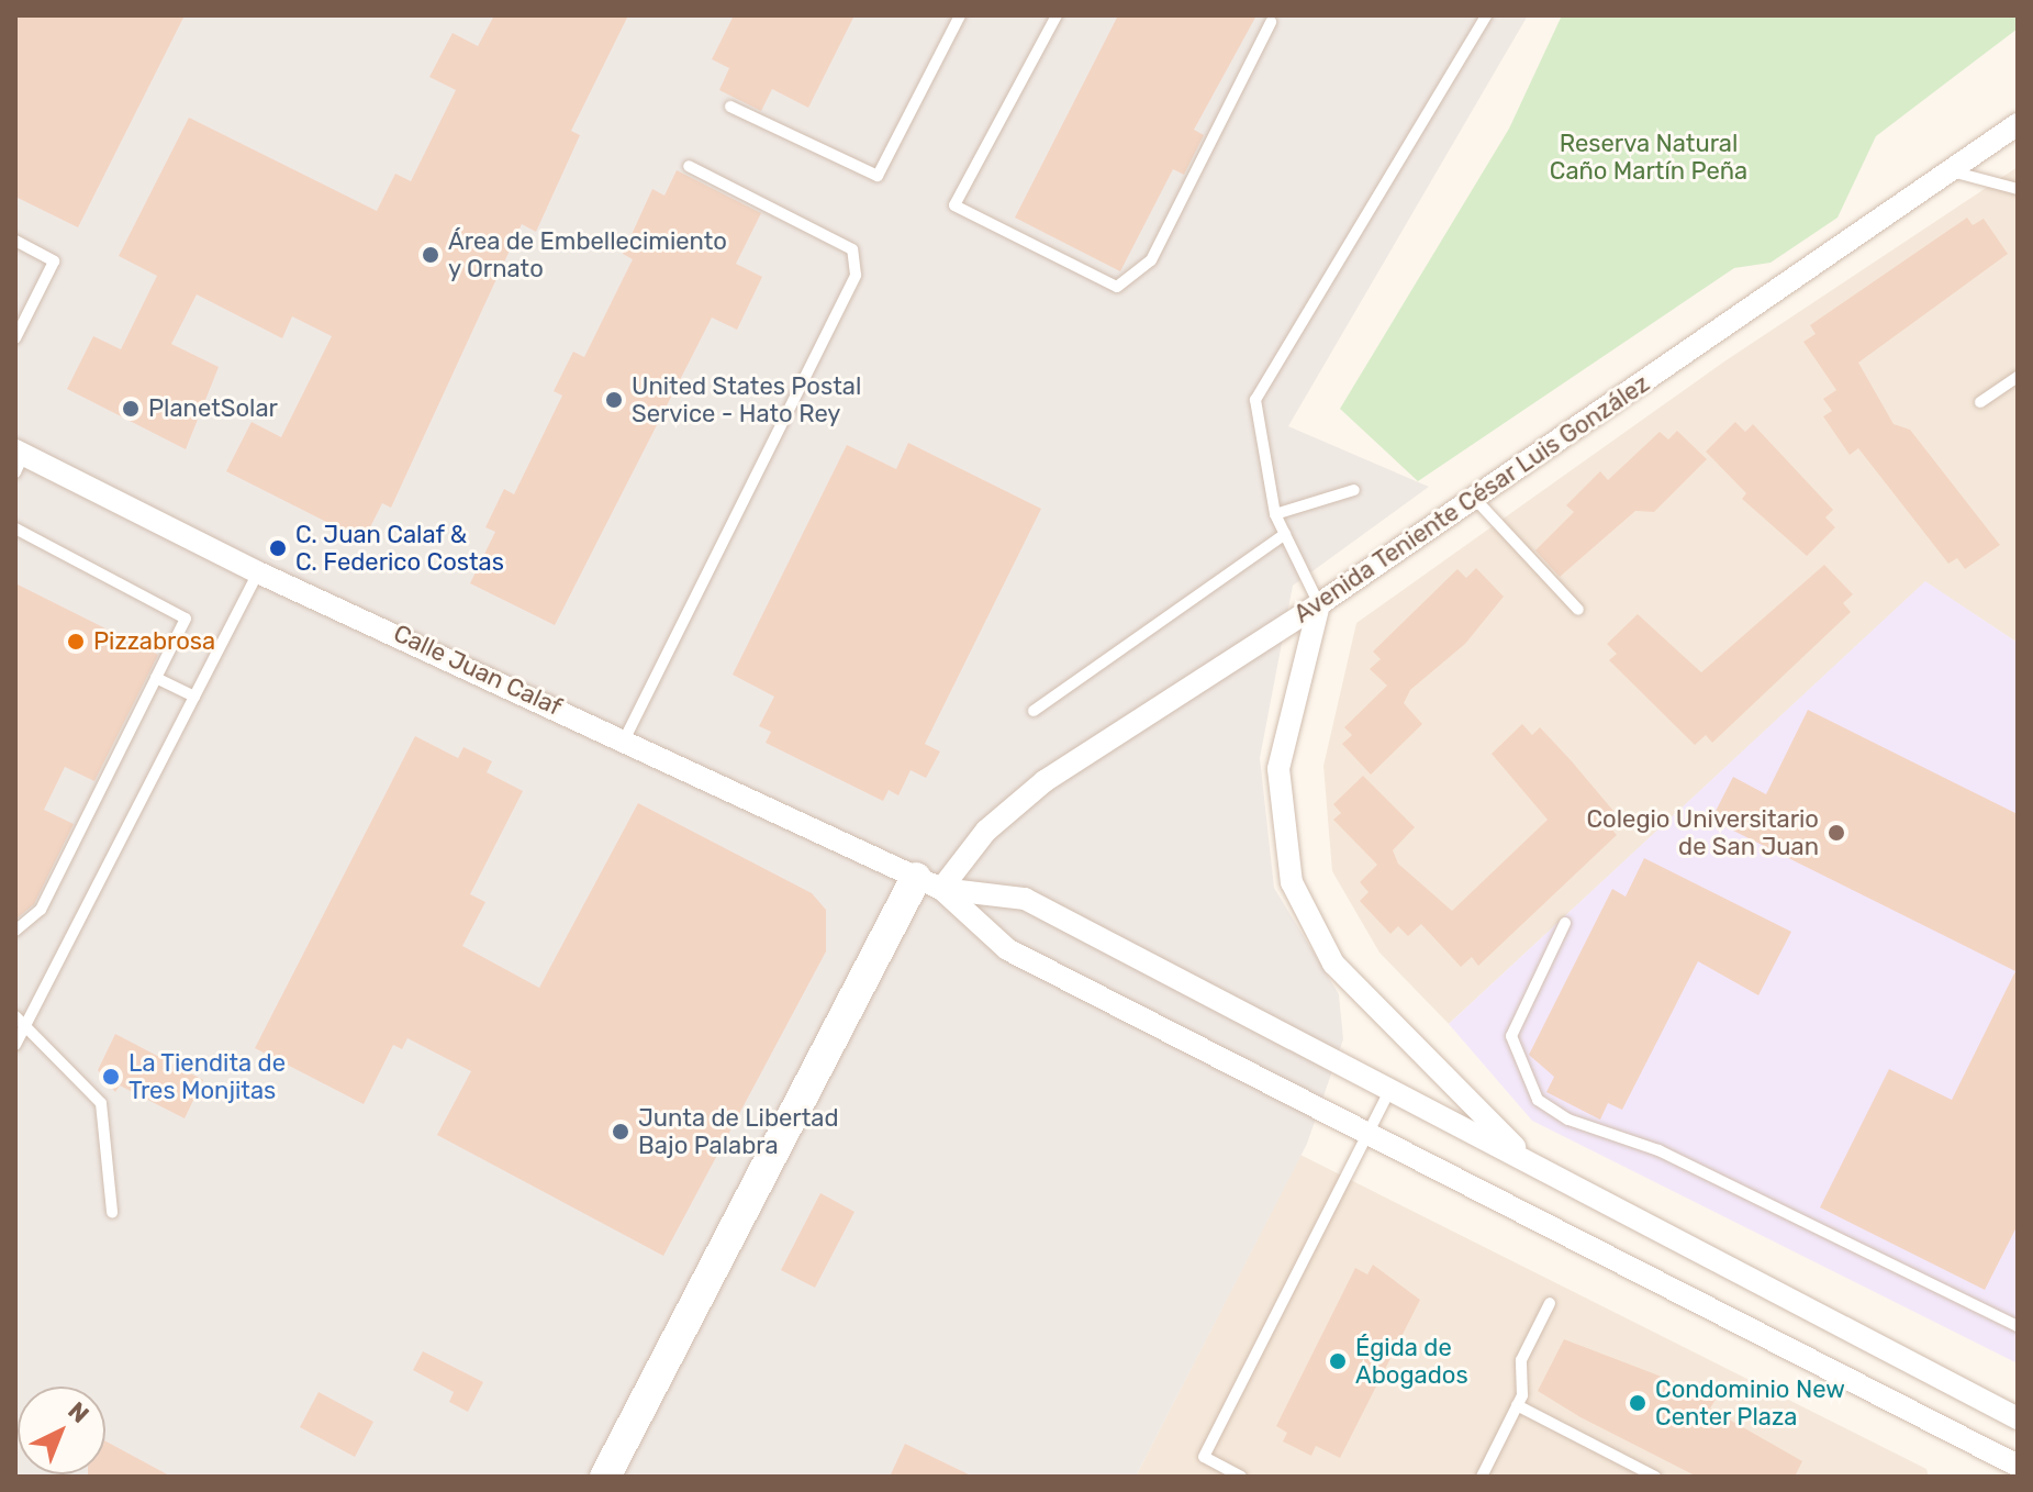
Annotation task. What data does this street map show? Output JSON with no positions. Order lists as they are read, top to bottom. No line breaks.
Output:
{"streets":{"street":["Avenida Teniente César Luis González","Calle Juan Calaf"]},"crossings":[["Avenida Teniente César Luis González","Calle Juan Calaf"]],"parks":["Reserva Natural Caño Martín Peña"],"places":["Área de Embellecimiento y Ornato","United States Postal Service - Hato Rey","PlanetSolar","C. Juan Calaf & C. Federico Costas","Pizzabrosa","Colegio Universitario de San Juan","La Tiendita de Tres Monjitas","Junta de Libertad Bajo Palabra","Égida de Abogados","Condominio New Center Plaza"],"north":"top right"}
